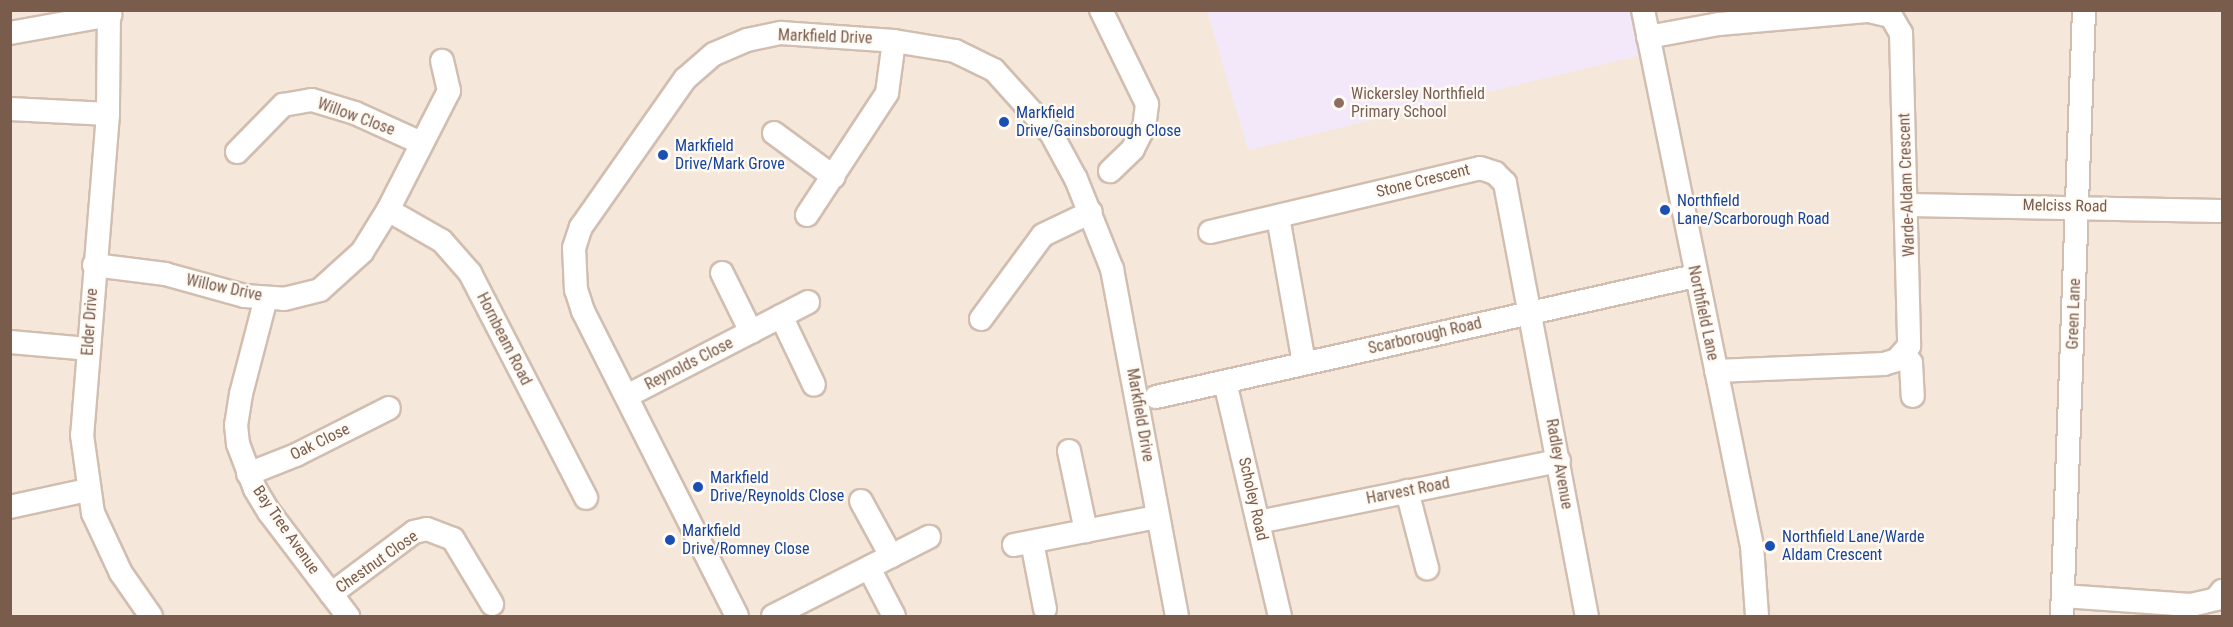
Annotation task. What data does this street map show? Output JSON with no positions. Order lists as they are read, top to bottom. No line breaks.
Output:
{"streets":{"street":["Markfield Drive","Willow Close","Stone Crescent","Warde-Aldam Crescent","Melciss Road","Willow Drive","Northfield Lane","Green Lane","Elder Drive","Scarborough Road","Hornbeam Road","Reynolds Close","Oak Close","Radley Avenue","Harvest Road","Scholey Road","Bay Tree Avenue","Chestnut Close"]},"crossings":[["Markfield Drive","Reynolds Close"],["Stone Crescent","Scarborough Road"],["Stone Crescent","Radley Avenue"],["Warde-Aldam Crescent","Melciss Road"],["Warde-Aldam Crescent","Northfield Lane"],["Melciss Road","Green Lane"],["Willow Drive","Elder Drive"],["Willow Drive","Hornbeam Road"],["Willow Drive","Bay Tree Avenue"],["Northfield Lane","Scarborough Road"],["Scarborough Road","Radley Avenue"],["Scarborough Road","Scholey Road"],["Oak Close","Bay Tree Avenue"],["Radley Avenue","Harvest Road"],["Harvest Road","Scholey Road"],["Bay Tree Avenue","Chestnut Close"]],"places":["Wickersley Northfield Primary School","Markfield Drive/Gainsborough Close","Markfield Drive/Mark Grove","Northfield Lane/Scarborough Road","Markfield Drive/Reynolds Close","Markfield Drive/Romney Close","Northfield Lane/Warde Aldam Crescent"]}
